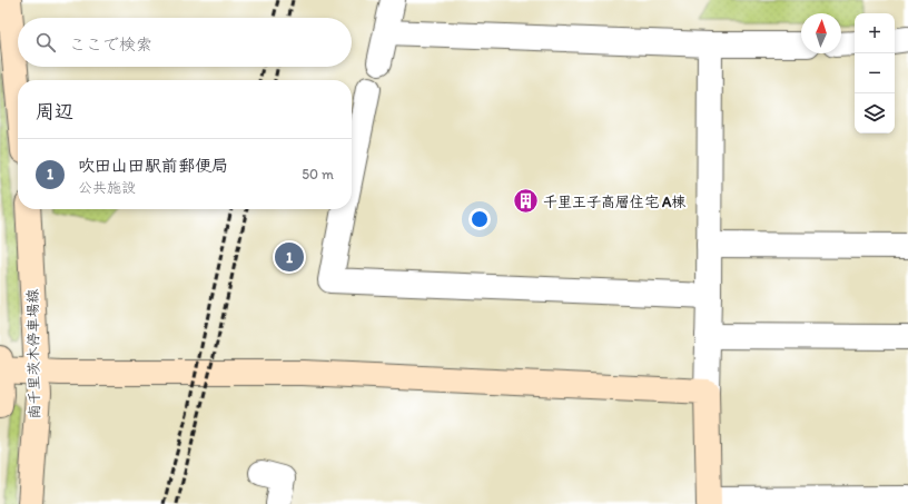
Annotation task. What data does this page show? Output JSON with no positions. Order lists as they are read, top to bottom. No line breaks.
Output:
{"streets":{"street":["南千里茨木停車場線"]},"places":{"building":["千里王子高層住宅 A棟"]},"north":"top","page":{"map_buttons":["+","−"],"search":"ここで検索","heading":"周辺","list":[{"mark":"1","name":"吹田山田駅前郵便局","note":"公共施設","value":"50 m"}],"pins":"1"}}
